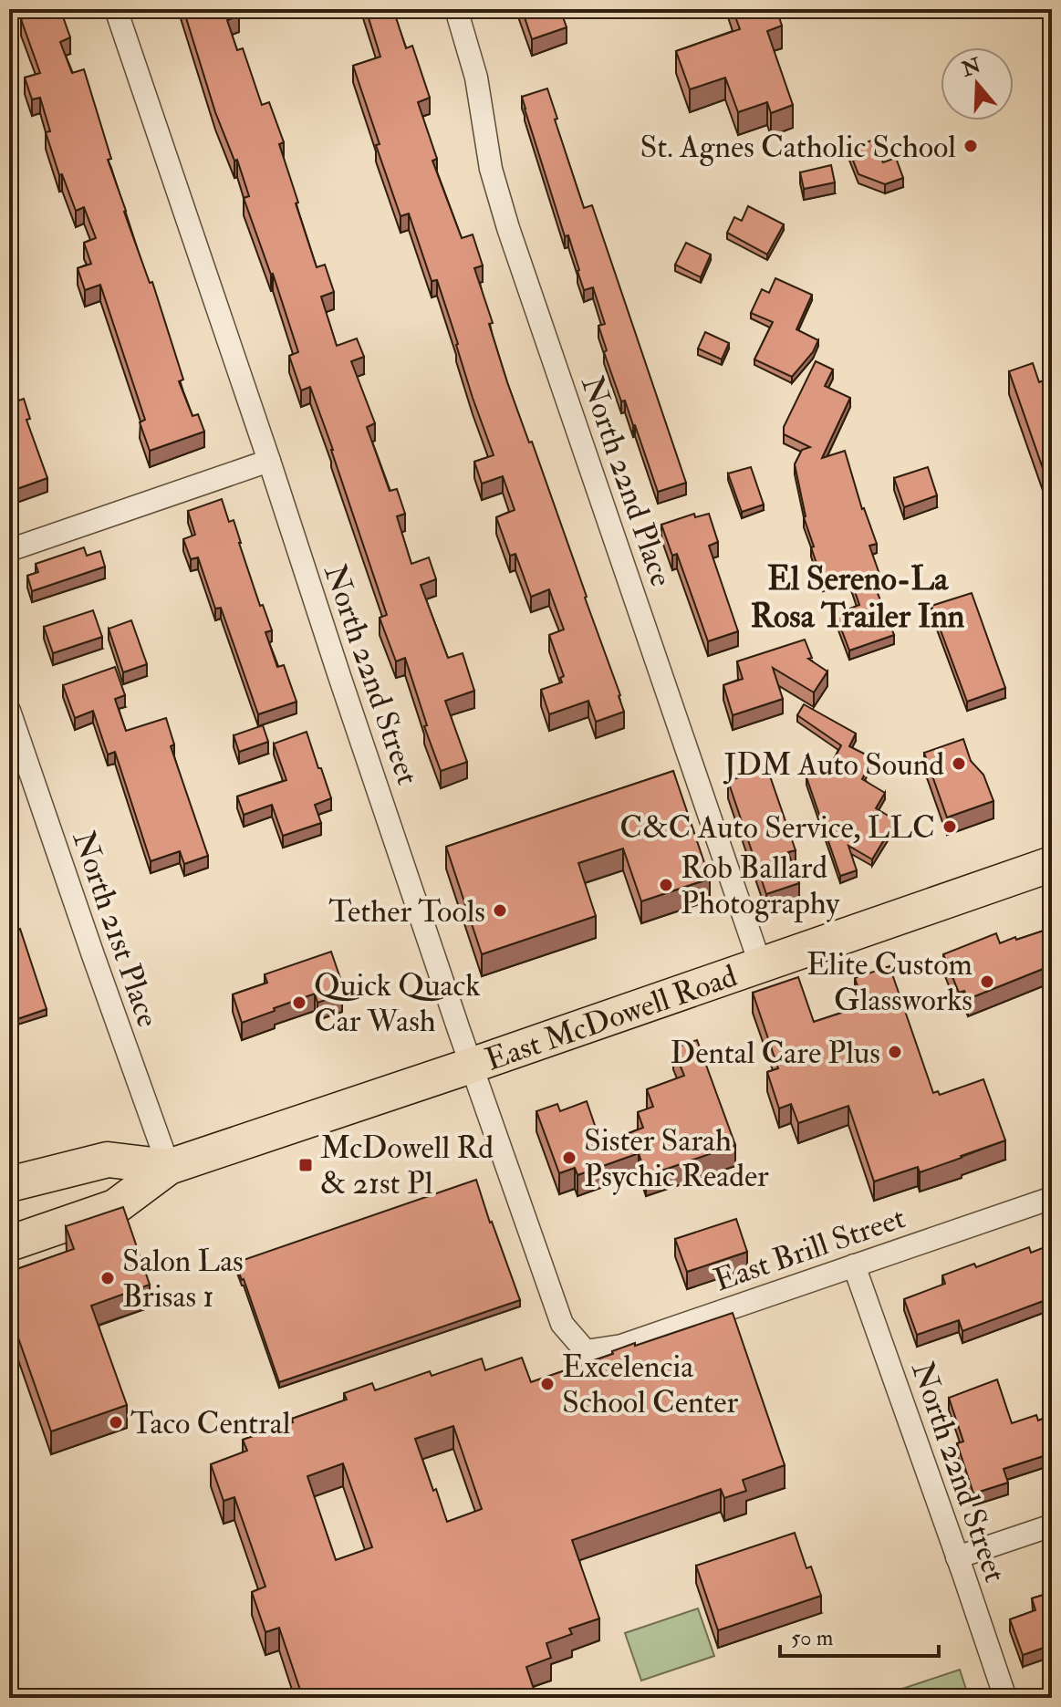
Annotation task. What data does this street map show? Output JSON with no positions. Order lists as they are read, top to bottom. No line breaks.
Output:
{"streets":{"main road":["East McDowell Road"],"street":["North 22nd Place","North 22nd Street","North 21st Place","East Brill Street"]},"crossings":[["North 22nd Place","East McDowell Road"],["North 22nd Street","East McDowell Road"],["North 22nd Street","East Brill Street"],["North 21st Place","East McDowell Road"]],"districts":["El Sereno-La Rosa Trailer Inn"],"places":{"other":["St. Agnes Catholic School","JDM Auto Sound","C&C Auto Service, LLC","Rob Ballard Photography","Tether Tools","Elite Custom Glassworks","Quick Quack Car Wash","Dental Care Plus","Sister Sarah Psychic Reader","Salon Las Brisas 1","Excelencia School Center","Taco Central"],"transit":["McDowell Rd & 21st Pl"]},"scale_bar":"50 m","north":"top"}
